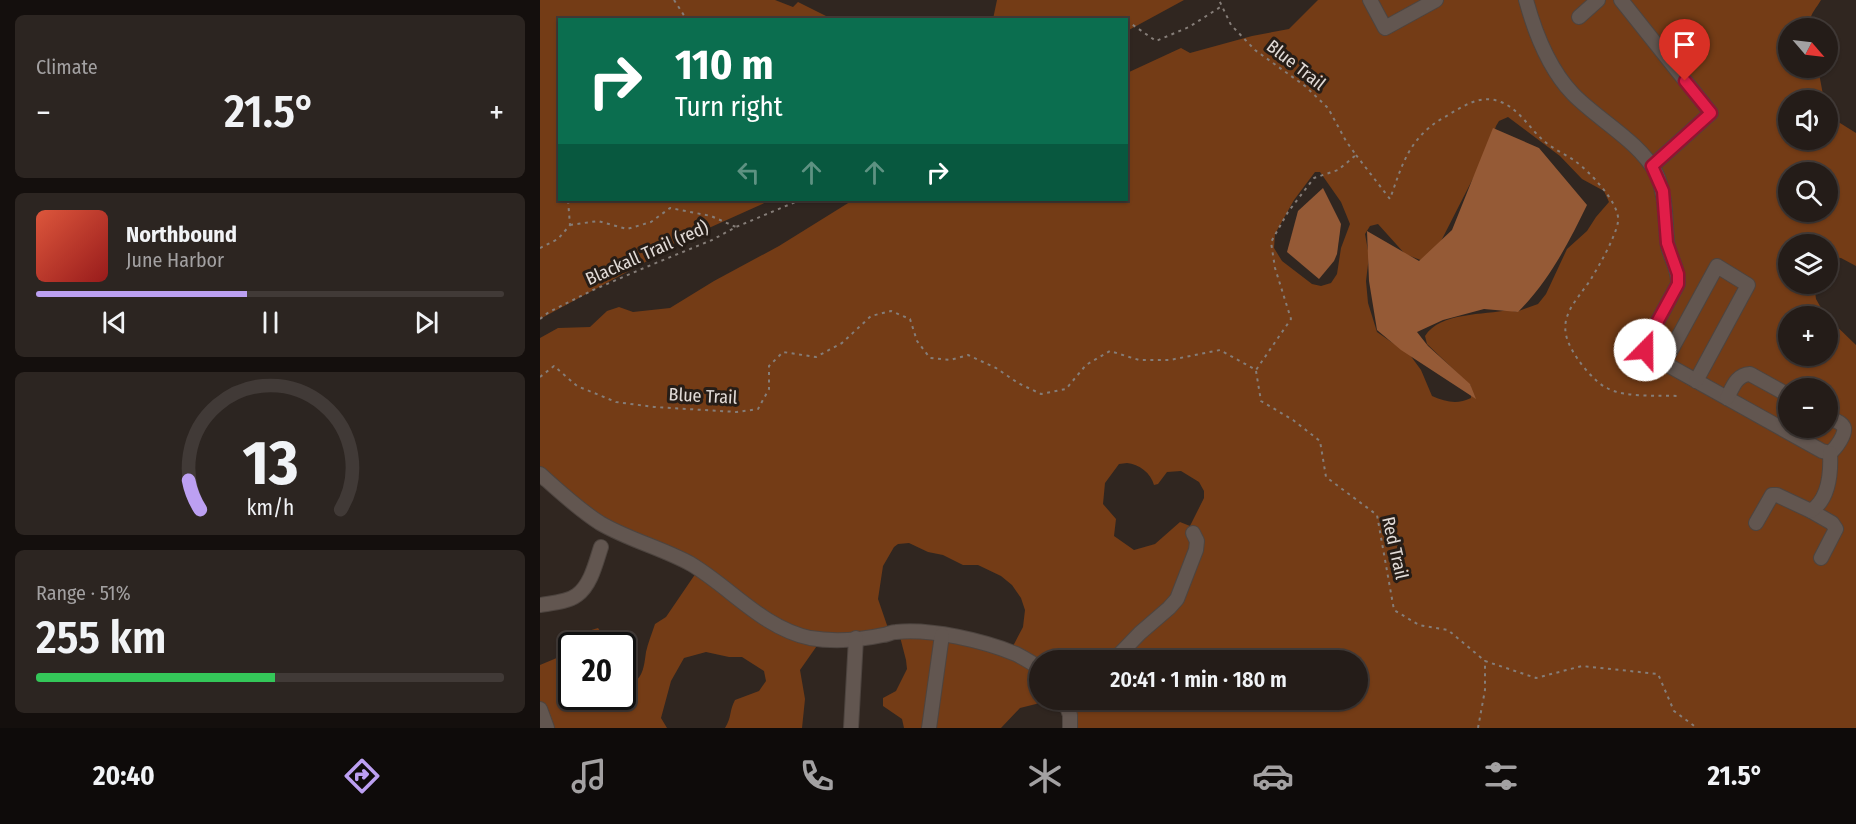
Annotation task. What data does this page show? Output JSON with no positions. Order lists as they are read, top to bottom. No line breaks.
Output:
{"streets":{"path":["Blue Trail","Blackall Trail (red)","Red Trail"]},"crossings":[["Blue Trail","Red Trail"]],"north":"bottom right","page":{"tile":["Climate",["Range · 51%","255 km"]],"map_buttons":["+","−"],"turn":["110 m","Turn right"],"heat":["−","21.5°","+"],"song":["Northbound","June Harbor"],"limit":"20","trip":"20:41 · 1 min · 180 m","tabs":["20:40","21.5°"],"gauge":["13","km/h"]}}
